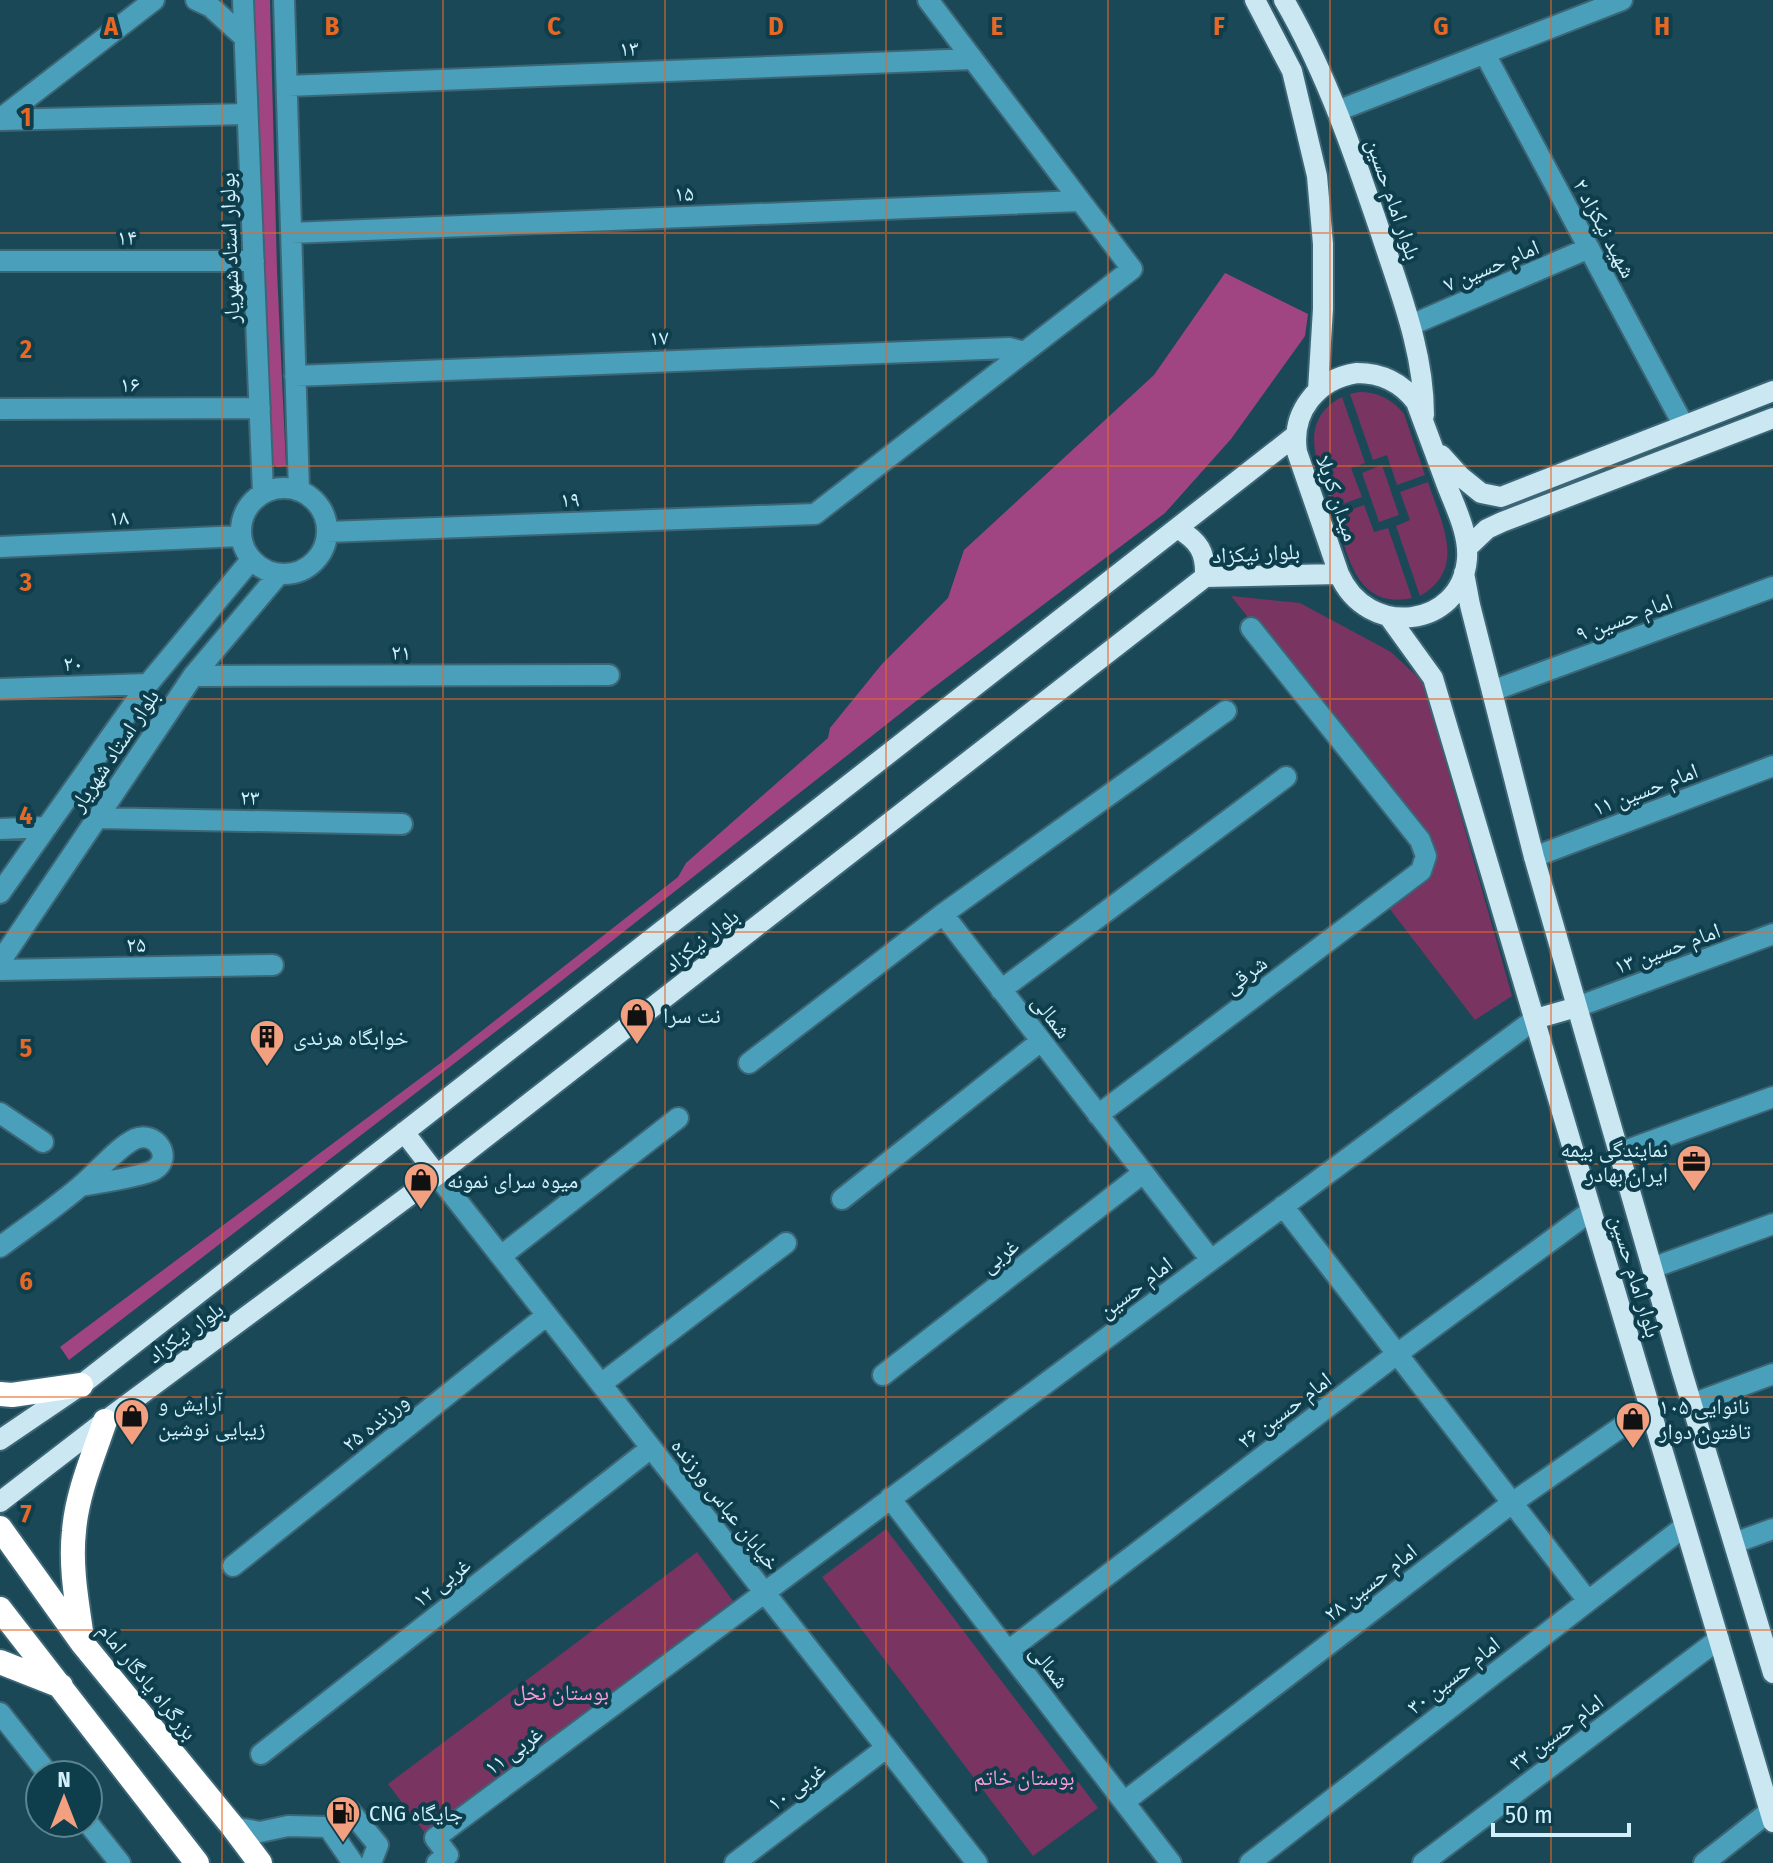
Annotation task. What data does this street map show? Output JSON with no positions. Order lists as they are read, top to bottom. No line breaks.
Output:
{"streets":{"highway":["بزرگراه یادگار امام"],"main road":["بلوار امام حسین","میدان کربلا","بلوار نیکزاد"],"street":["۱۳","۱۵","شهید نیکزاد ۲","۱۴","بولوار استاد شهریار","امام حسین ۷","۱۷","۱۶","۱۹","۱۸","امام حسین ۹","۲۱","۲۰","بلوار استاد شهریار","امام حسین ۱۱","۲۳","۲۵","امام حسین ۱۳","شرقی","شمالی","غربی","امام حسین","امام حسین ۲۶","ورزنده ۲۵","خیابان عباس ورزنده","غربی ۱۲","امام حسین ۲۸","امام حسین ۳۰","امام حسین ۳۲","غربی ۱۱","غربی ۱۰"]},"crossings":[["بلوار امام حسین","امام حسین ۷"],["بلوار امام حسین","میدان کربلا"],["بلوار امام حسین","امام حسین ۹"],["بلوار امام حسین","امام حسین ۱۱"],["بلوار امام حسین","امام حسین ۱۳"],["بلوار امام حسین","امام حسین"],["بلوار امام حسین","امام حسین ۲۶"],["بلوار امام حسین","امام حسین ۲۸"],["بلوار امام حسین","امام حسین ۳۰"],["بلوار امام حسین","امام حسین ۳۲"],["شهید نیکزاد ۲","امام حسین ۷"],["۱۴","بولوار استاد شهریار"],["بولوار استاد شهریار","۱۶"],["بولوار استاد شهریار","۱۹"],["بولوار استاد شهریار","۱۸"],["بولوار استاد شهریار","بلوار استاد شهریار"],["۱۷","۱۹"],["میدان کربلا","بلوار نیکزاد"],["۱۹","۱۸"],["۱۹","بلوار استاد شهریار"],["۱۸","بلوار استاد شهریار"],["بلوار نیکزاد","خیابان عباس ورزنده"],["۲۱","بلوار استاد شهریار"],["۲۰","بلوار استاد شهریار"],["بلوار استاد شهریار","۲۳"],["شرقی","شمالی"],["شمالی","غربی"],["شمالی","امام حسین"],["شمالی","امام حسین ۲۶"],["شمالی","امام حسین ۲۸"],["امام حسین","خیابان عباس ورزنده"],["امام حسین","غربی ۱۱"],["ورزنده ۲۵","خیابان عباس ورزنده"],["خیابان عباس ورزنده","غربی ۱۲"],["خیابان عباس ورزنده","غربی ۱۱"],["خیابان عباس ورزنده","غربی ۱۰"]],"parks":["بوستان نخل","بوستان خاتم"],"places":{"shop":["نت سرا","میوه سرای نمونه","آرایش و زیبایی نوشین","نانوایی ۱۰۵ تافتون دوار"],"building":["خوابگاه هرندی"],"office":["نمایندگی بیمه ایران بهادر"],"fuel station":["CNG جایگاه"]},"scale_bar":"50 m","north":"top","grid":{"columns":["A","B","C","D","E","F","G","H"],"rows":["1","2","3","4","5","6","7"]}}
